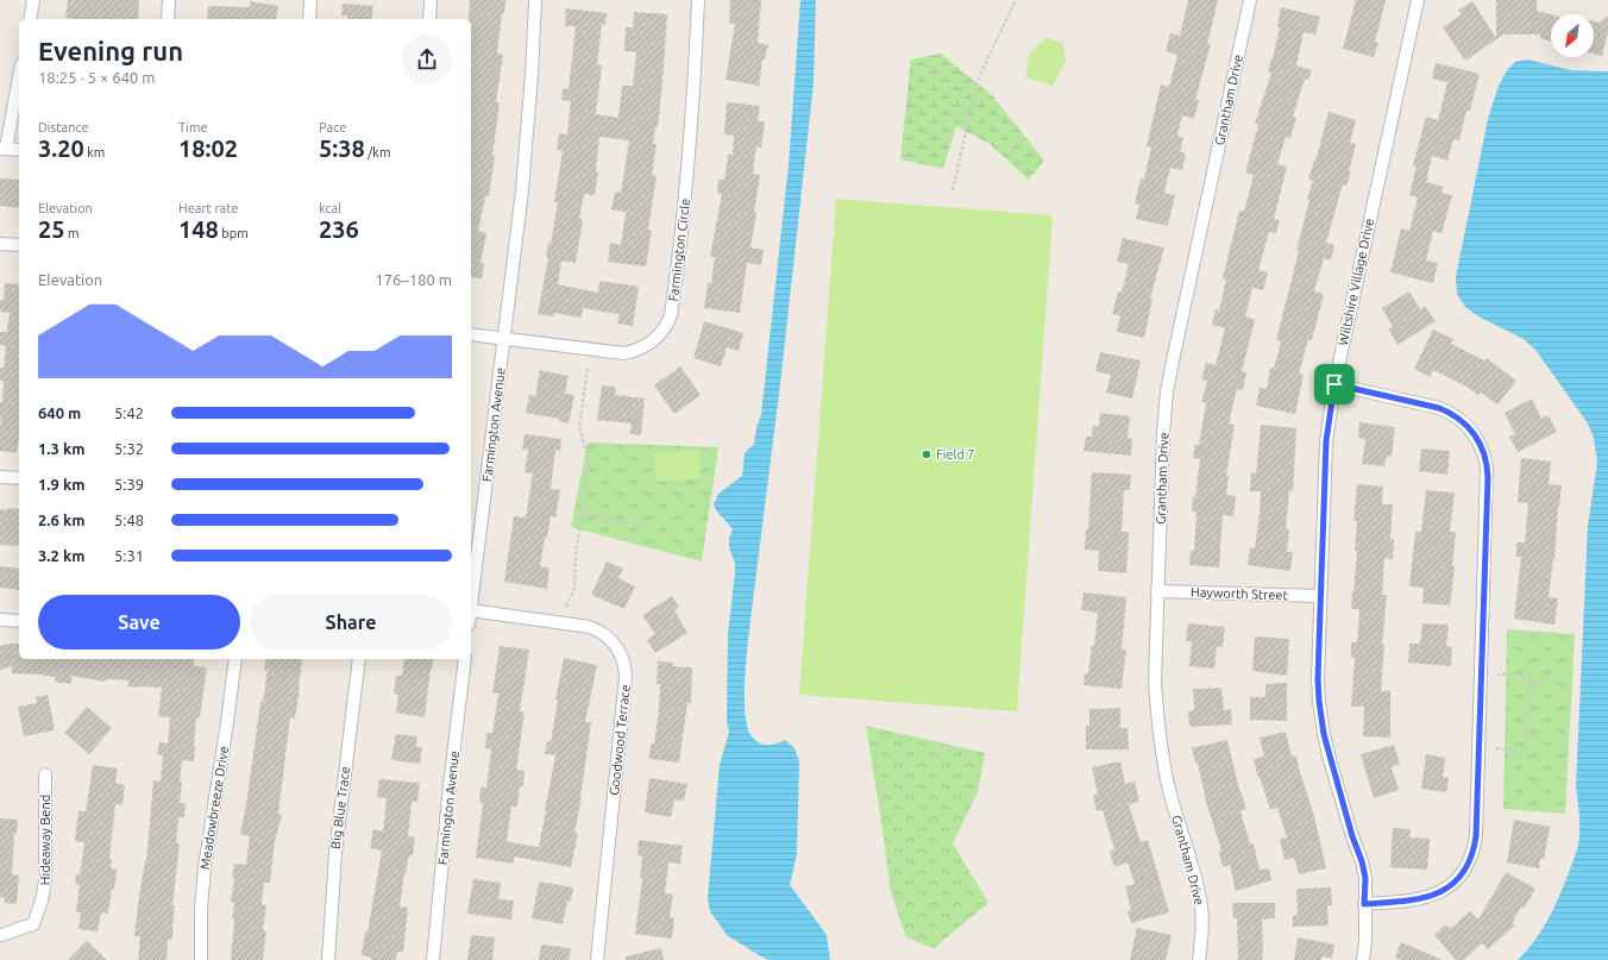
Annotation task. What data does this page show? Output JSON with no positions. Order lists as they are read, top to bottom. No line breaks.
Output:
{"streets":{"street":["Grantham Drive","Farmington Circle","Wiltshire Village Drive","Farmington Avenue","Hayworth Street","Goodwood Terrace","Meadowbreeze Drive","Big Blue Trace","Hideaway Bend"]},"crossings":[["Grantham Drive","Hayworth Street"],["Farmington Circle","Farmington Avenue"],["Wiltshire Village Drive","Hayworth Street"]],"places":["Field 7"],"north":"bottom left","page":{"heading":["Evening run","18:25 · 5 × 640 m"],"stats":[["Distance","3.20 km"],["Time","18:02"],["Pace","5:38 /km"],["Elevation","25 m"],["Heart rate","148 bpm"],["kcal","236"]],"chart":["Elevation","176–180 m"],"list":[{"name":"640 m","note":"5:42"},{"name":"1.3 km","note":"5:32"},{"name":"1.9 km","note":"5:39"},{"name":"2.6 km","note":"5:48"},{"name":"3.2 km","note":"5:31"}],"buttons":["Save","Share"]}}
